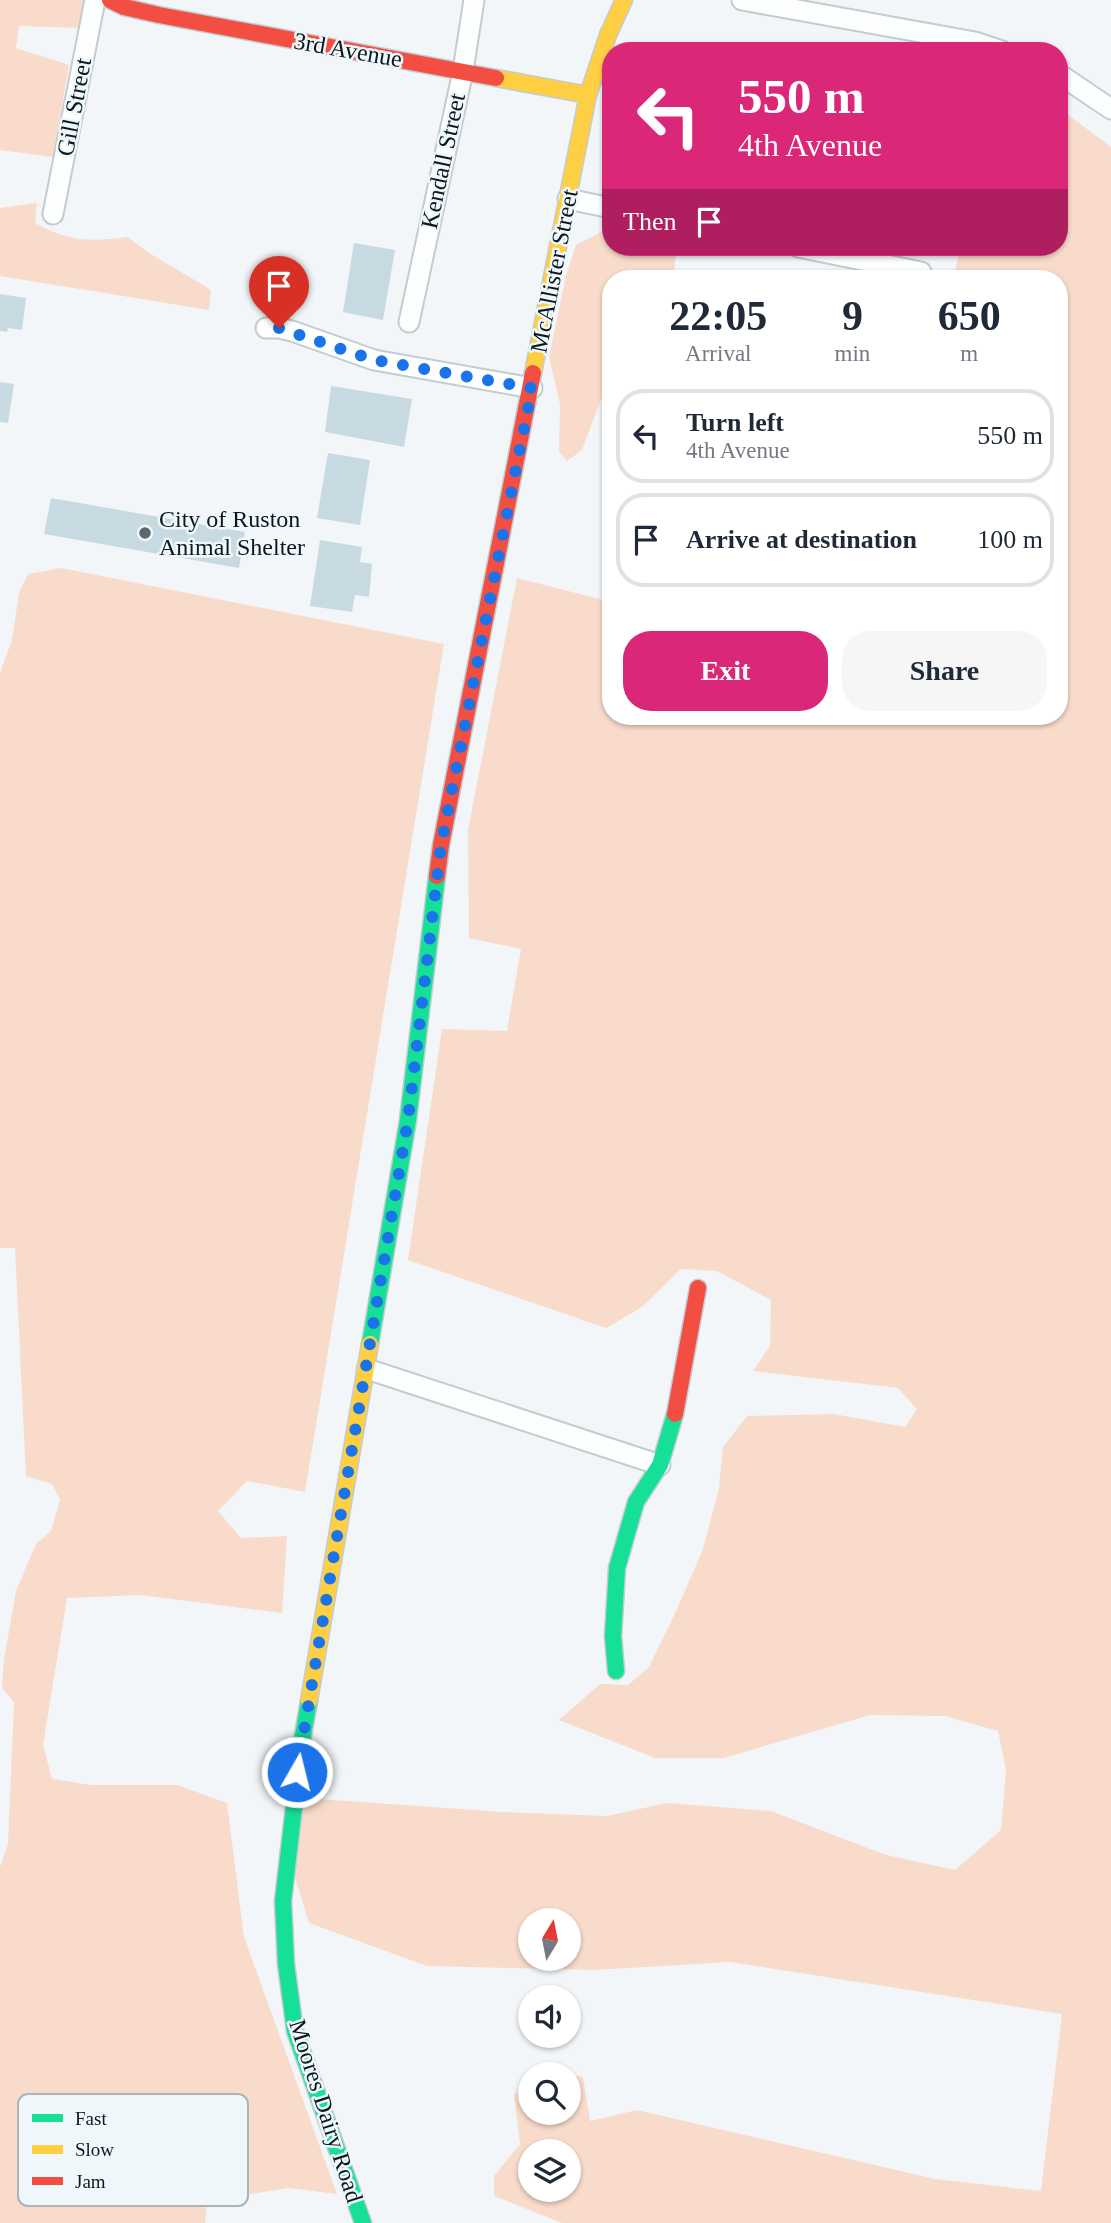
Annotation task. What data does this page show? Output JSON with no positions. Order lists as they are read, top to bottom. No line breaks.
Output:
{"streets":{"street":["3rd Avenue","Gill Street","Kendall Street","McAllister Street","Moores Dairy Road"]},"crossings":[["3rd Avenue","Kendall Street"],["3rd Avenue","McAllister Street"],["McAllister Street","Moores Dairy Road"]],"places":["City of Ruston Animal Shelter"],"legend":["Fast","Slow","Jam"],"north":"top","page":{"turn":["550 m","4th Avenue"],"then":"Then","eta":["22:05","Arrival","9","min","650","m"],"list":[{"name":"Turn left","note":"4th Avenue","value":"550 m"},{"name":"Arrive at destination","value":"100 m"}],"buttons":["Exit","Share"]}}
